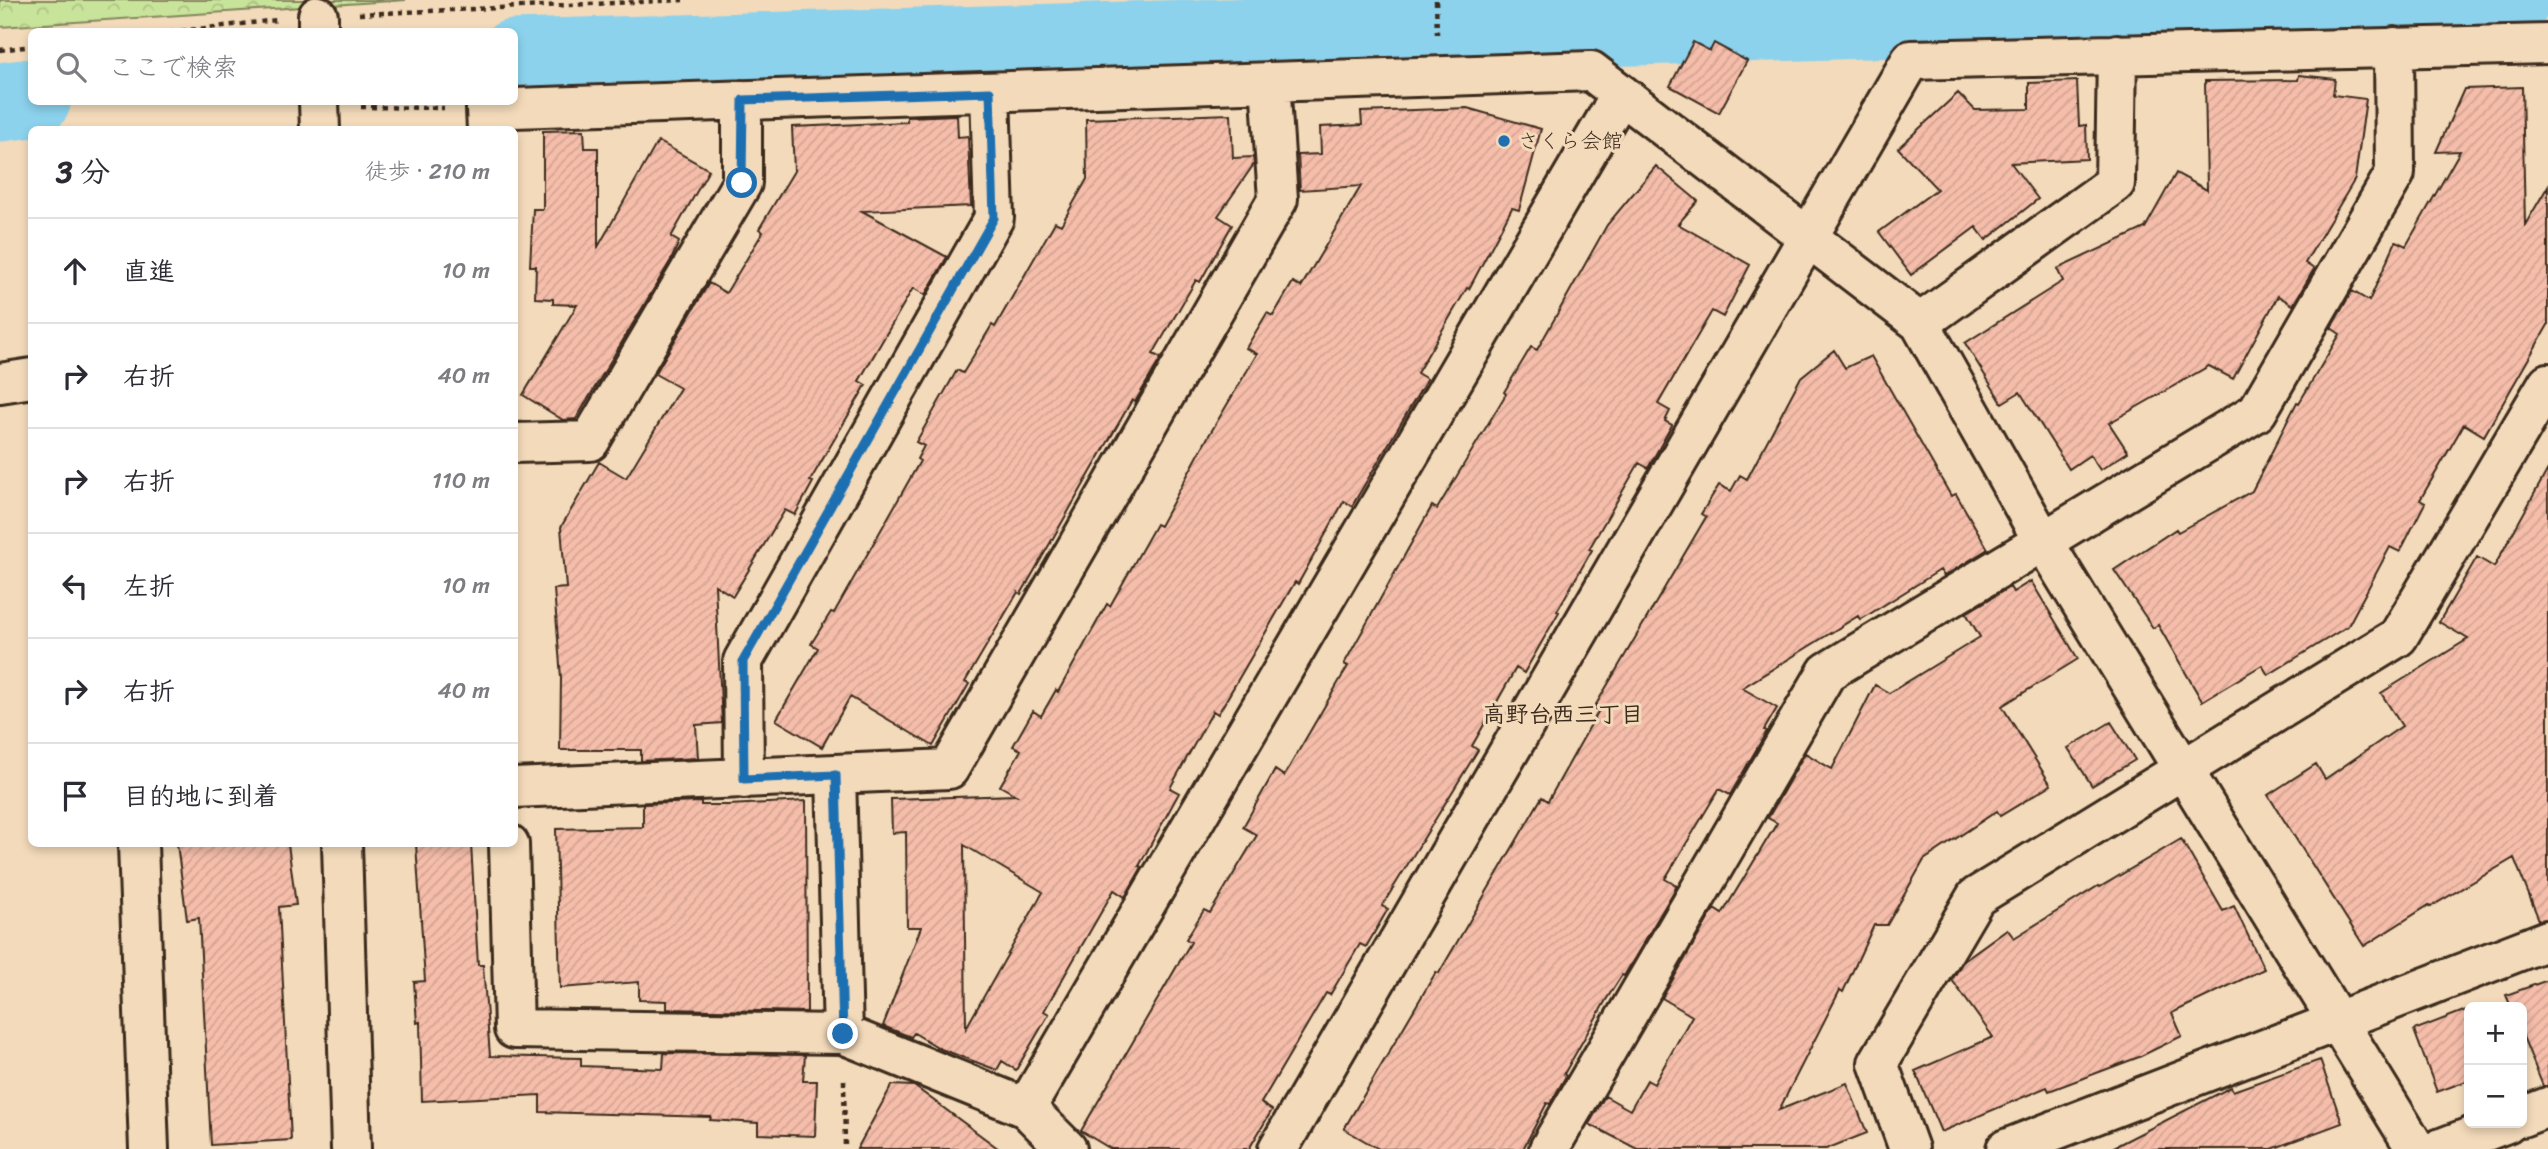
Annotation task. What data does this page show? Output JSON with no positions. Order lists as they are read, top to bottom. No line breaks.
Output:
{"districts":["高野台西三丁目"],"places":["さくら会館"],"page":{"search":"ここで検索","heading":["3 分","徒歩 · 210 m"],"list":[["直進","10 m"],["右折","40 m"],["右折","110 m"],["左折","10 m"],["右折","40 m"],"目的地に到着"],"map_buttons":["+","−"]}}
